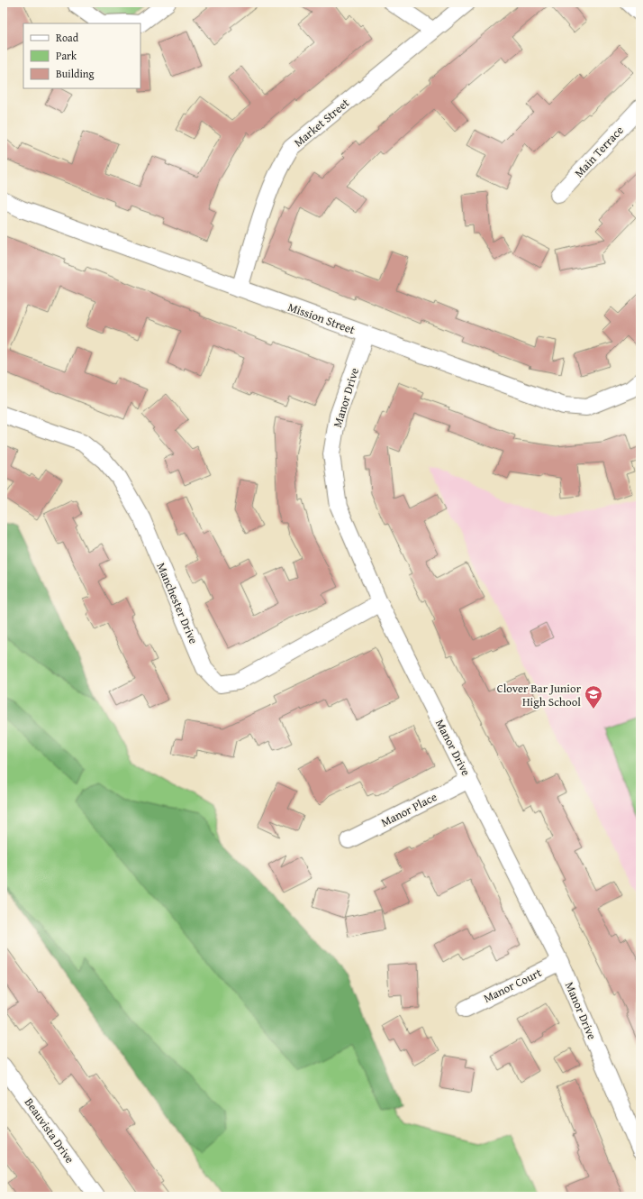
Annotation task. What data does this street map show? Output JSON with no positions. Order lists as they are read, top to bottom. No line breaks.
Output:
{"streets":{"street":["Market Street","Main Terrace","Mission Street","Manor Drive","Manchester Drive","Manor Place","Manor Court","Beauvista Drive"]},"crossings":[["Market Street","Mission Street"],["Mission Street","Manor Drive"],["Manor Drive","Manchester Drive"],["Manor Drive","Manor Place"],["Manor Drive","Manor Court"]],"places":{"school or university":["Clover Bar Junior High School"]},"legend":["Road","Park","Building"]}
